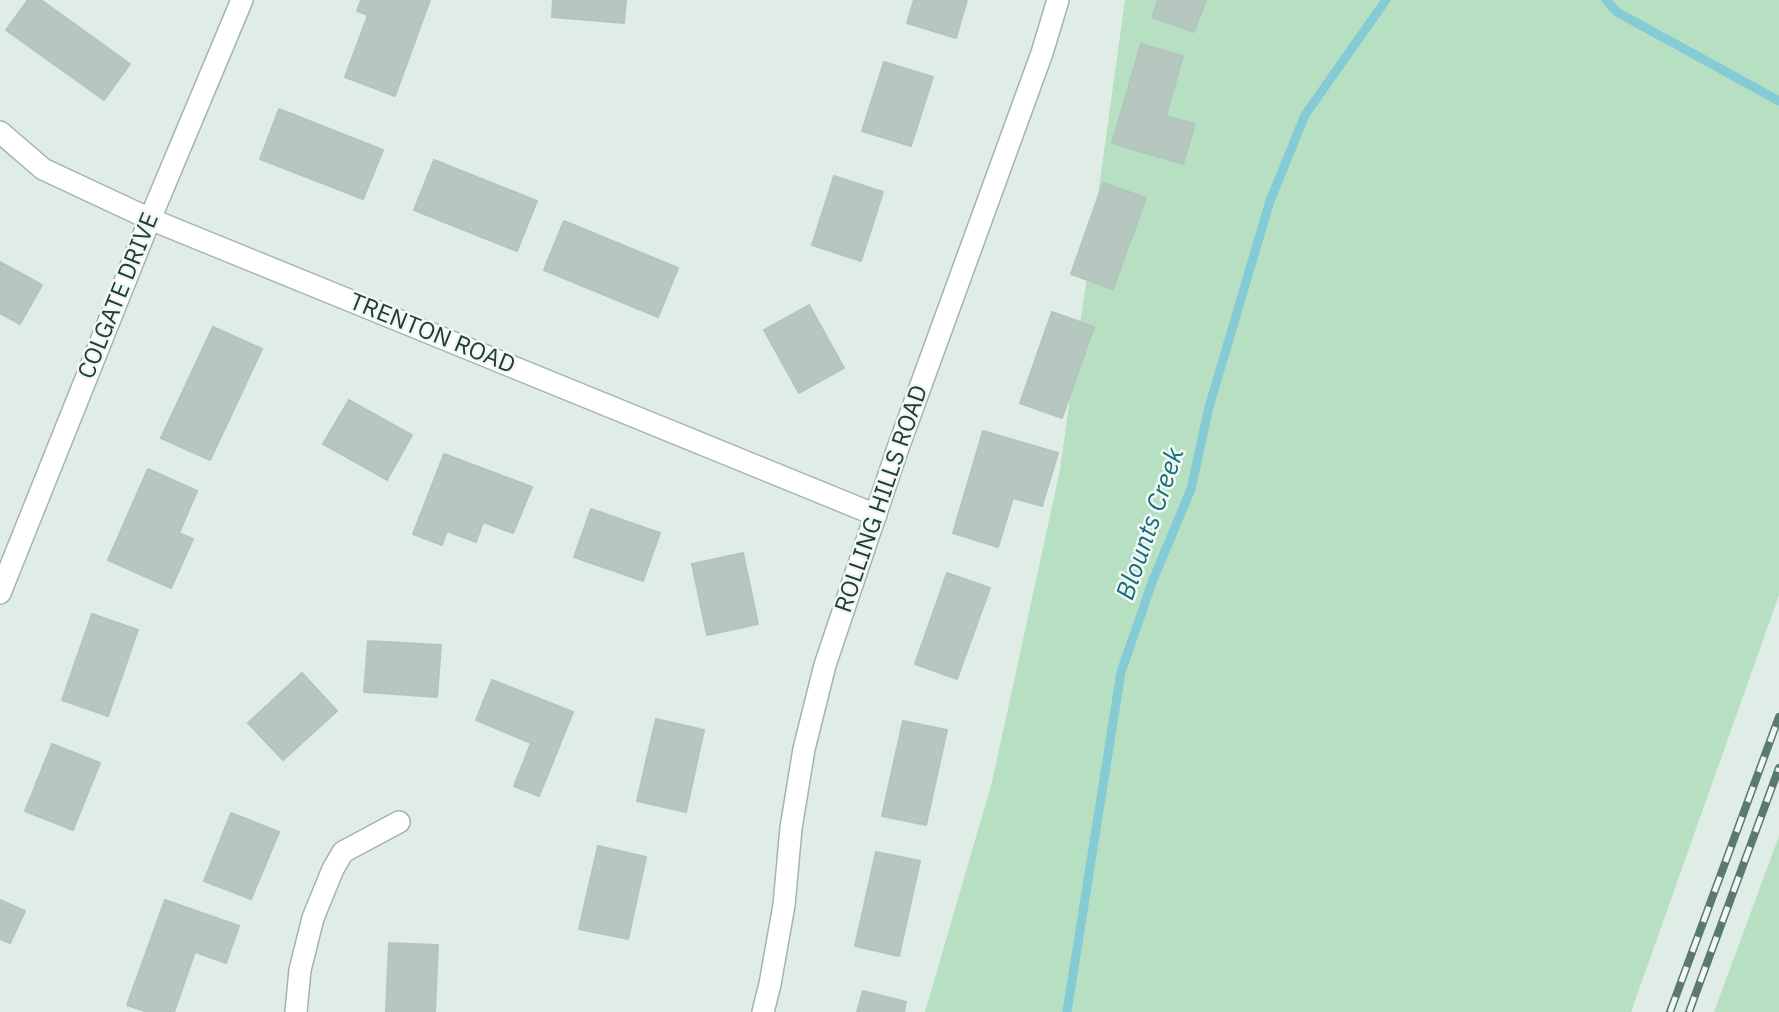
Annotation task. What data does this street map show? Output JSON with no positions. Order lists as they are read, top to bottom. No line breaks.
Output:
{"streets":{"street":["COLGATE DRIVE","TRENTON ROAD","ROLLING HILLS ROAD"]},"crossings":[["COLGATE DRIVE","TRENTON ROAD"],["TRENTON ROAD","ROLLING HILLS ROAD"]],"water":["Blounts Creek"]}
